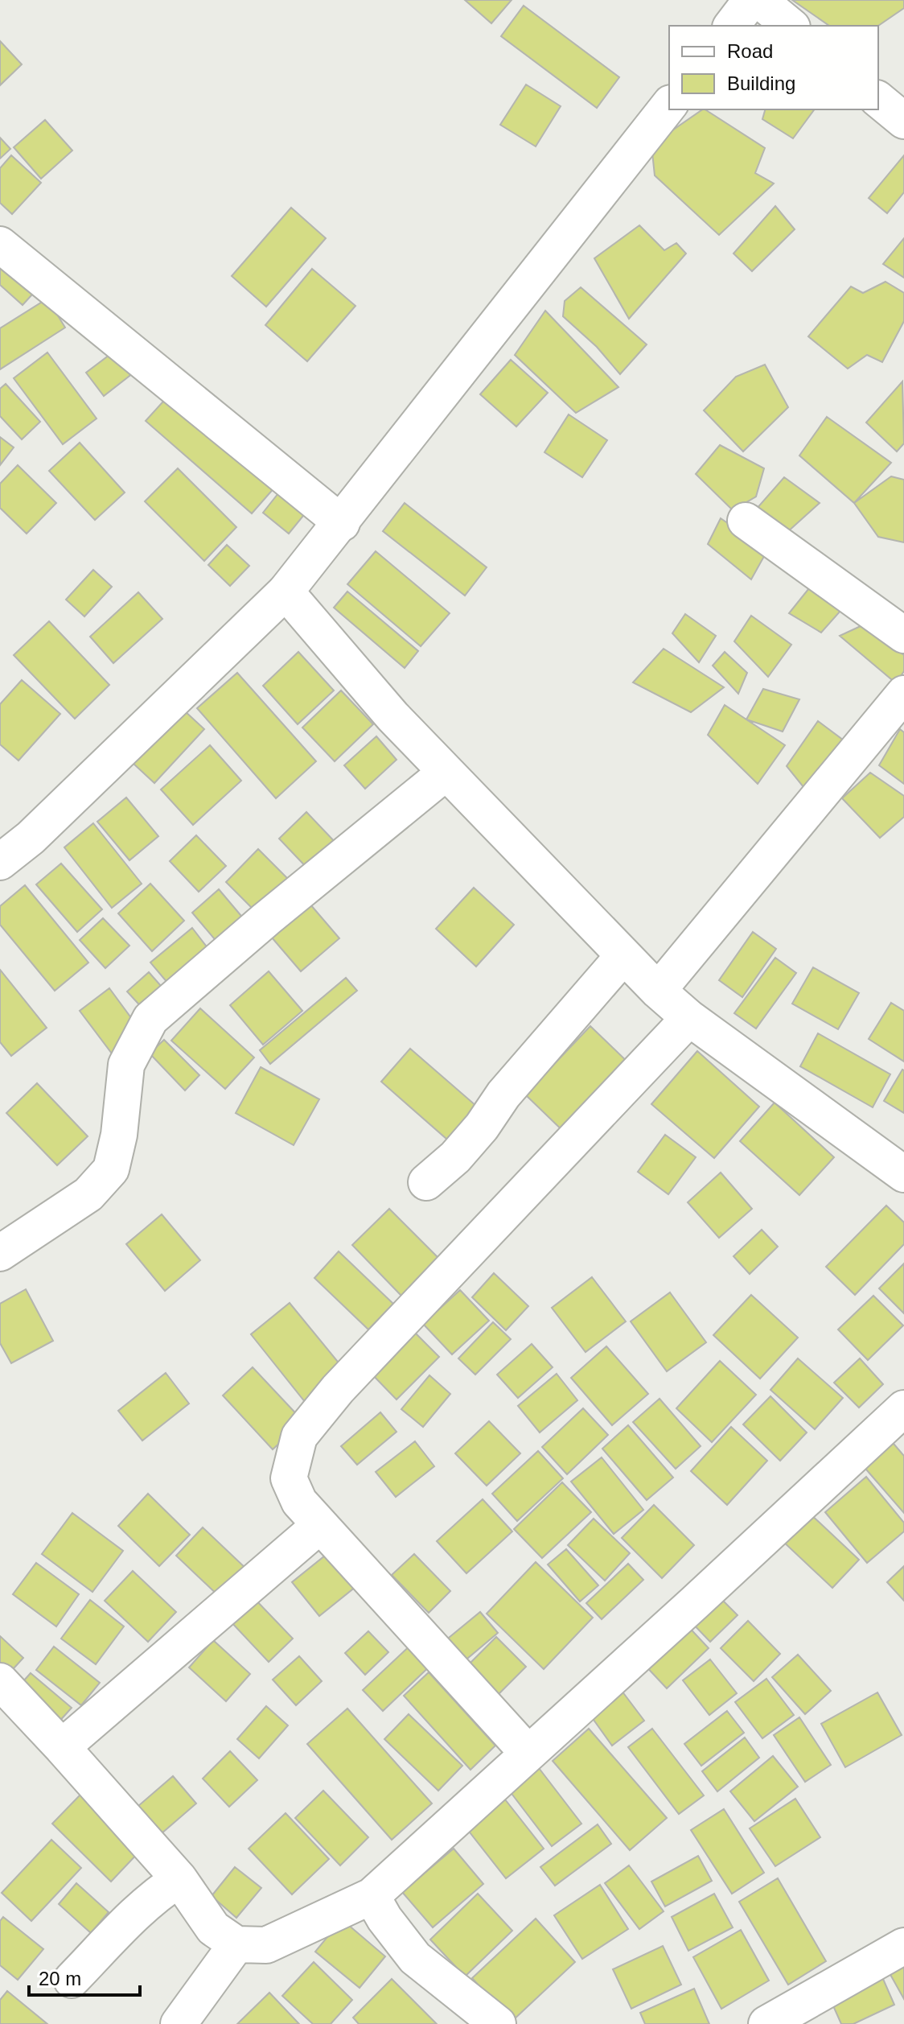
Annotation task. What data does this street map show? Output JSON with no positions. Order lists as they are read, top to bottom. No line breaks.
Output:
{"legend":["Road","Building"],"scale_bar":"20 m"}
